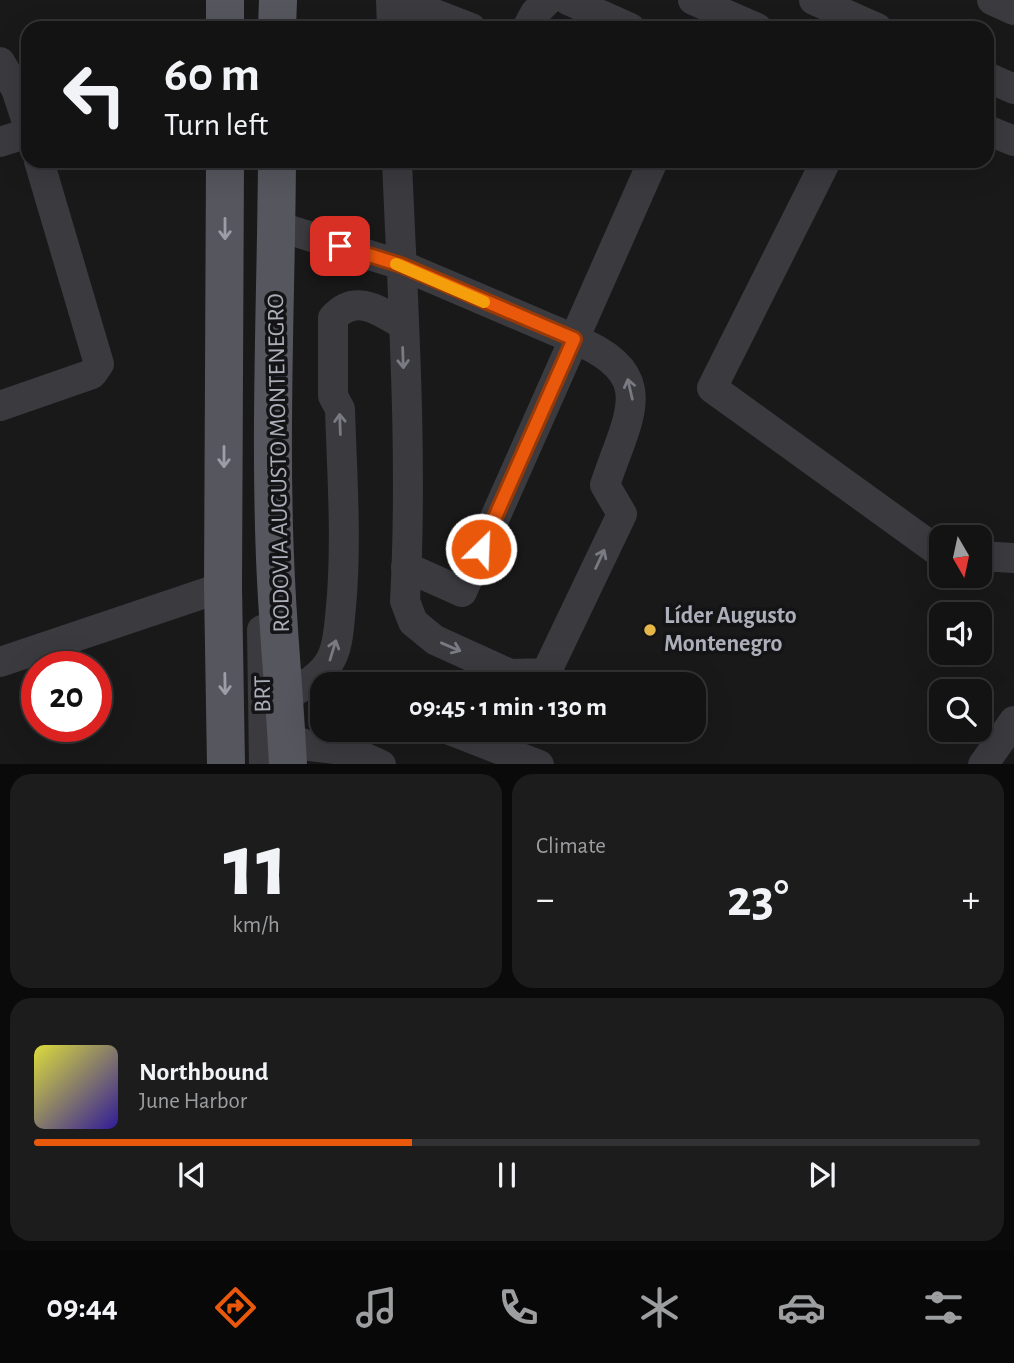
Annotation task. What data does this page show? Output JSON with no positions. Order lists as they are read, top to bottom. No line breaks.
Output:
{"streets":{"main road":["RODOVIA AUGUSTO MONTENEGRO"],"street":["BRT"]},"crossings":[["RODOVIA AUGUSTO MONTENEGRO","BRT"]],"places":["Líder Augusto Montenegro"],"north":"bottom","page":{"turn":["60 m","Turn left"],"limit":"20","trip":"09:45 · 1 min · 130 m","tile":[["11","km/h"],"Climate"],"heat":["−","23°","+"],"song":["Northbound","June Harbor"],"tabs":"09:44"}}
